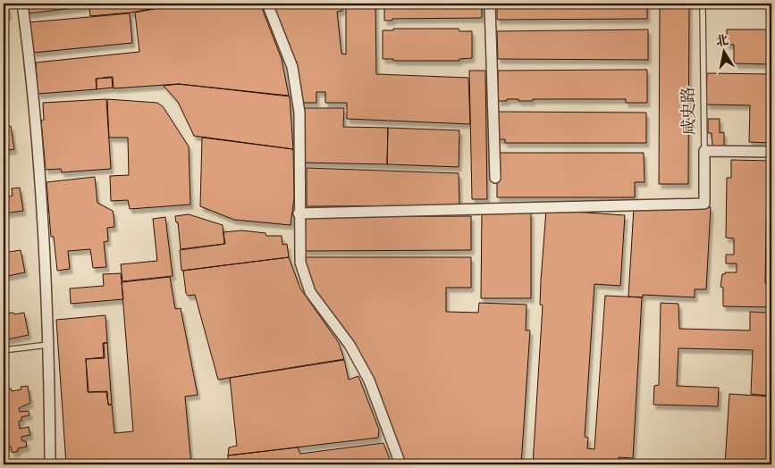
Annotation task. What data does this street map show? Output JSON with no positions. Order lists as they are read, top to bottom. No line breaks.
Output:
{"streets":{"street":["咸史路"]},"north":"top"}
